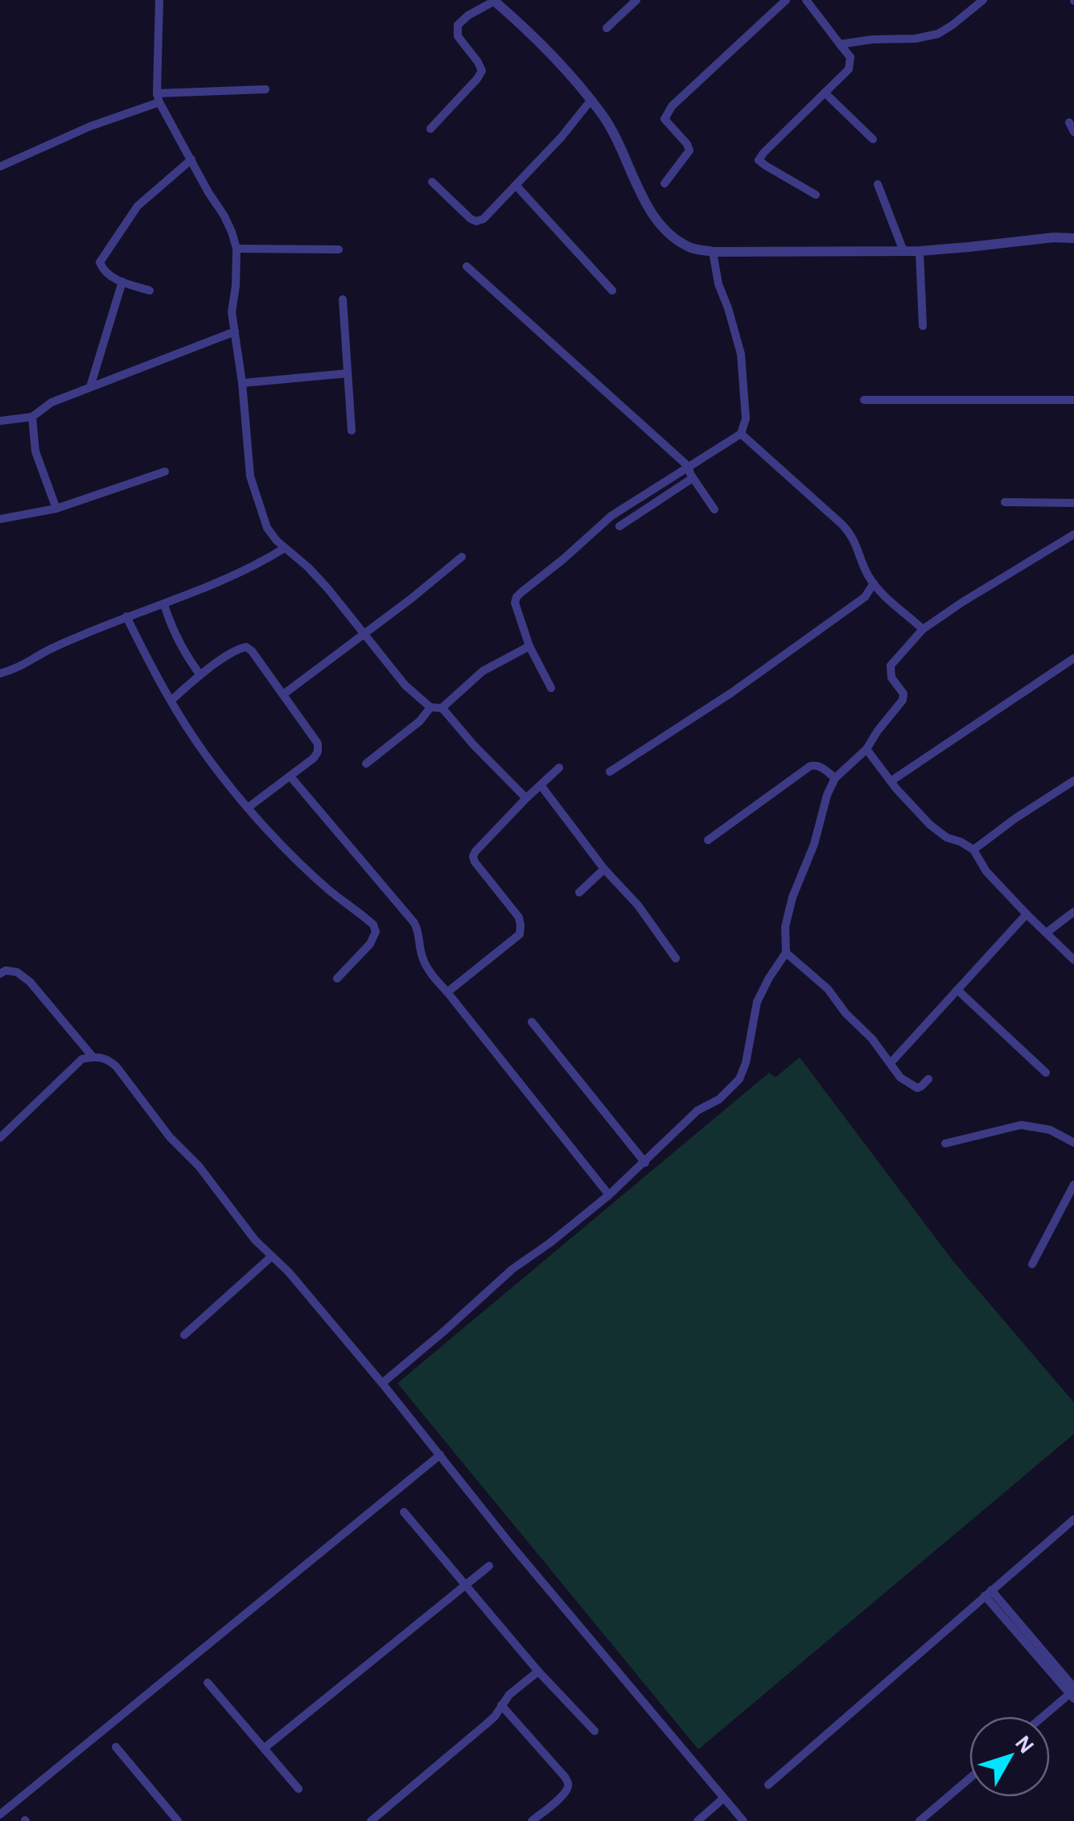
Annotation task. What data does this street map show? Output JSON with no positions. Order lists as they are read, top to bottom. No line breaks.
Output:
{"north":"top right"}
